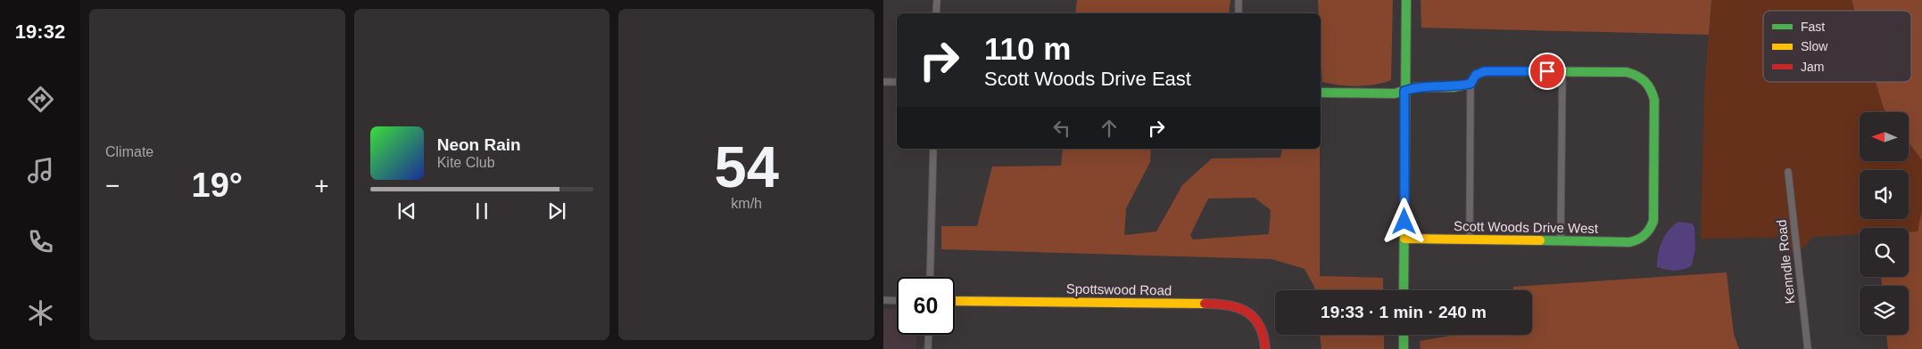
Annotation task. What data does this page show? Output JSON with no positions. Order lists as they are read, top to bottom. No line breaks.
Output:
{"streets":{"street":["Scott Woods Drive West","Kenndle Road","Spottswood Road"]},"legend":["Fast","Slow","Jam"],"north":"left","page":{"tabs":"19:32","tile":["Climate",["54","km/h"]],"turn":["110 m","Scott Woods Drive East"],"song":["Neon Rain","Kite Club"],"heat":["−","19°","+"],"limit":"60","trip":"19:33 · 1 min · 240 m"}}
